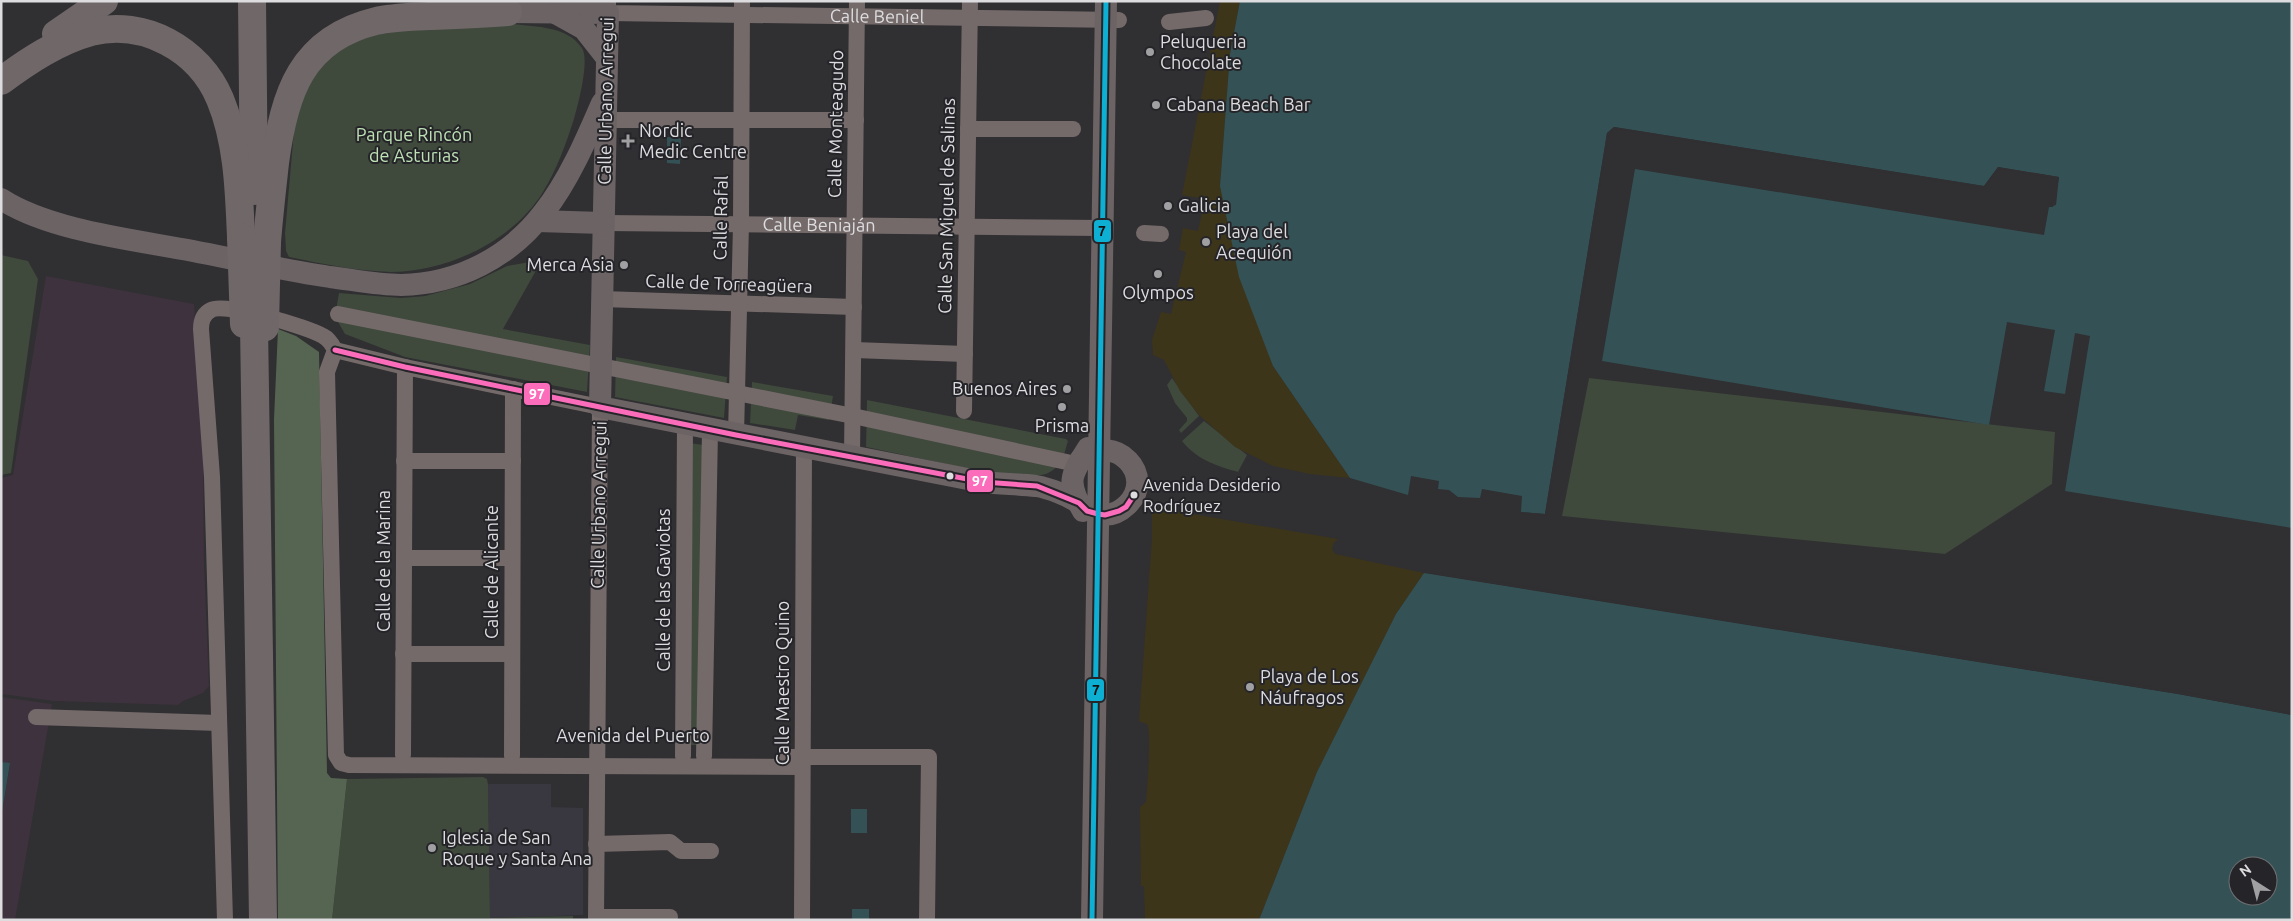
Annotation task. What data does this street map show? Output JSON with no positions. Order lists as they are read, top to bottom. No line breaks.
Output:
{"streets":{"street":["Calle Beniel","Calle Urbano Arregui","Calle Monteagudo","Calle San Miguel de Salinas","Calle Rafal","Calle Beniaján","Calle de Torreagüera","Calle de la Marina","Calle de Alicante","Calle de las Gaviotas","Calle Maestro Quino","Avenida del Puerto"]},"crossings":[["Calle Beniel","Calle Urbano Arregui"],["Calle Beniel","Calle Monteagudo"],["Calle Beniel","Calle San Miguel de Salinas"],["Calle Beniel","Calle Rafal"],["Calle Urbano Arregui","Calle Beniaján"],["Calle Urbano Arregui","Calle de Torreagüera"],["Calle Urbano Arregui","Avenida del Puerto"],["Calle Monteagudo","Calle Beniaján"],["Calle Monteagudo","Calle de Torreagüera"],["Calle San Miguel de Salinas","Calle Beniaján"],["Calle Rafal","Calle Beniaján"],["Calle Rafal","Calle de Torreagüera"],["Calle de la Marina","Avenida del Puerto"],["Calle de Alicante","Avenida del Puerto"],["Calle de las Gaviotas","Avenida del Puerto"],["Calle Maestro Quino","Avenida del Puerto"]],"parks":["Parque Rincón de Asturias"],"places":{"other":["Peluqueria Chocolate","Cabana Beach Bar","Galicia","Playa del Acequión","Merca Asia","Olympos","Buenos Aires","Prisma","Avenida Desiderio Rodríguez","Playa de Los Náufragos","Iglesia de San Roque y Santa Ana"],"health":["Nordic Medic Centre"]},"lines":["transit line 7","transit line 97"],"north":"top left"}
